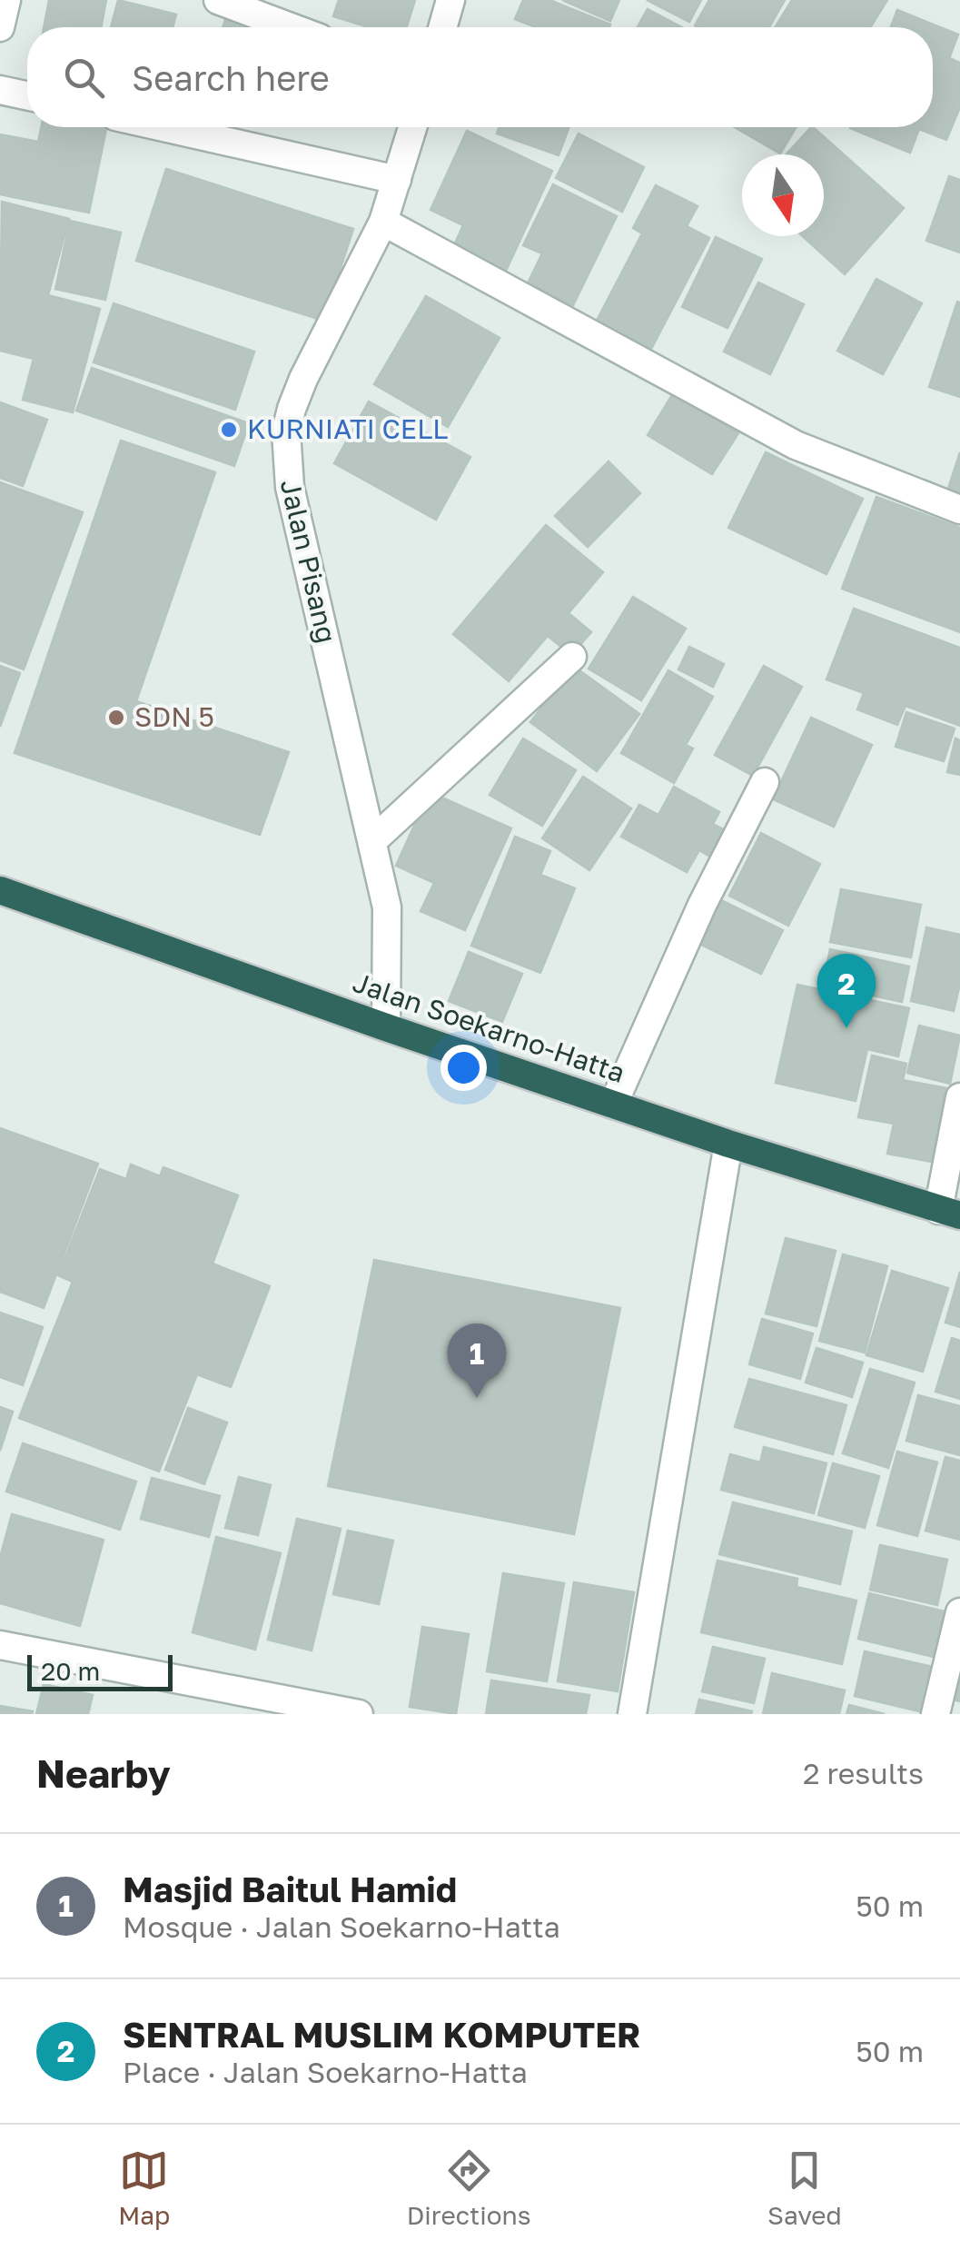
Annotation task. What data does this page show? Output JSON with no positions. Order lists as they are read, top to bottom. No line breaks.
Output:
{"streets":{"highway":["Jalan Soekarno-Hatta"],"street":["Jalan Pisang"]},"crossings":[["Jalan Pisang","Jalan Soekarno-Hatta"]],"places":["KURNIATI CELL","SDN 5"],"scale_bar":"20 m","north":"bottom","page":{"search":"Search here","pins":["2","1"],"scale":"20 m","heading":["Nearby","2 results"],"list":[{"mark":"1","name":"Masjid Baitul Hamid","note":"Mosque · Jalan Soekarno-Hatta","value":"50 m"},{"mark":"2","name":"SENTRAL MUSLIM KOMPUTER","note":"Place · Jalan Soekarno-Hatta","value":"50 m"}],"nav":["Map","Directions","Saved"]}}
